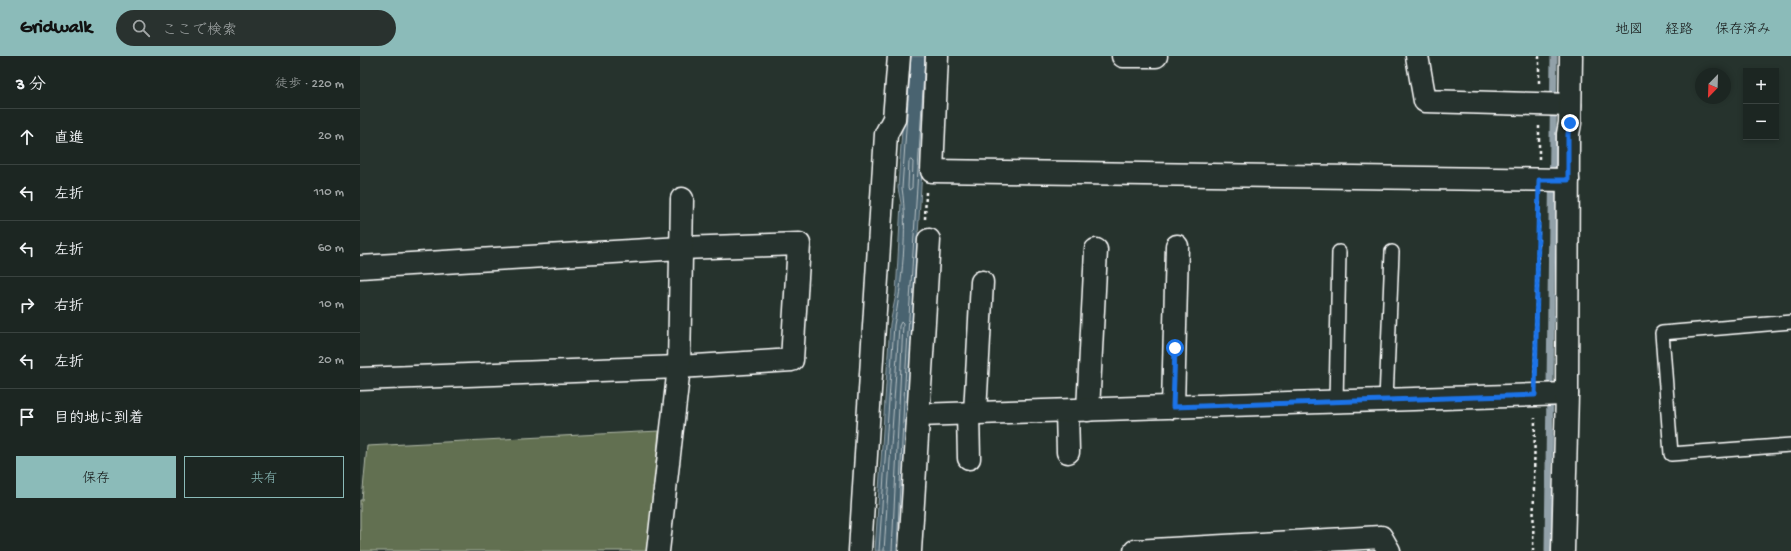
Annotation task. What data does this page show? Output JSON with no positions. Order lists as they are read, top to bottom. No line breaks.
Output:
{"north":"bottom left","page":{"header":"Gridwalk","search":"ここで検索","nav":["地図","経路","保存済み"],"heading":["3 分","徒歩 · 220 m"],"map_buttons":["+","−"],"list":[["直進","20 m"],["左折","110 m"],["左折","60 m"],["右折","10 m"],["左折","20 m"],"目的地に到着"],"buttons":["保存","共有"]}}
